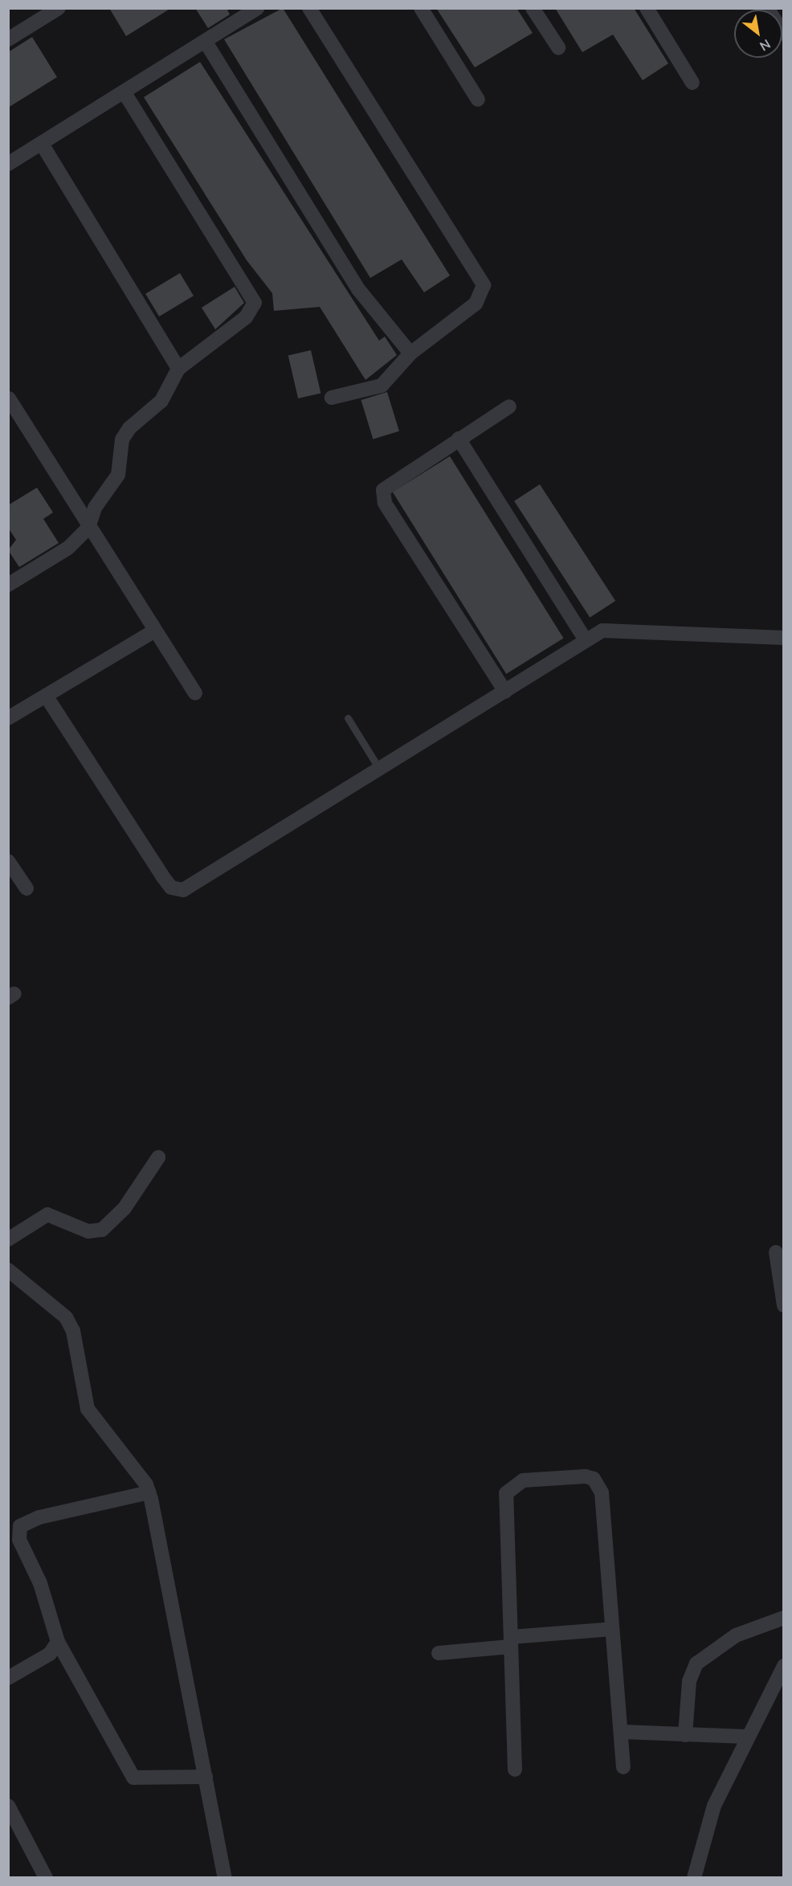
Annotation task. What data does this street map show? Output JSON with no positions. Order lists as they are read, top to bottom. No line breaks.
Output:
{"north":"bottom right"}
